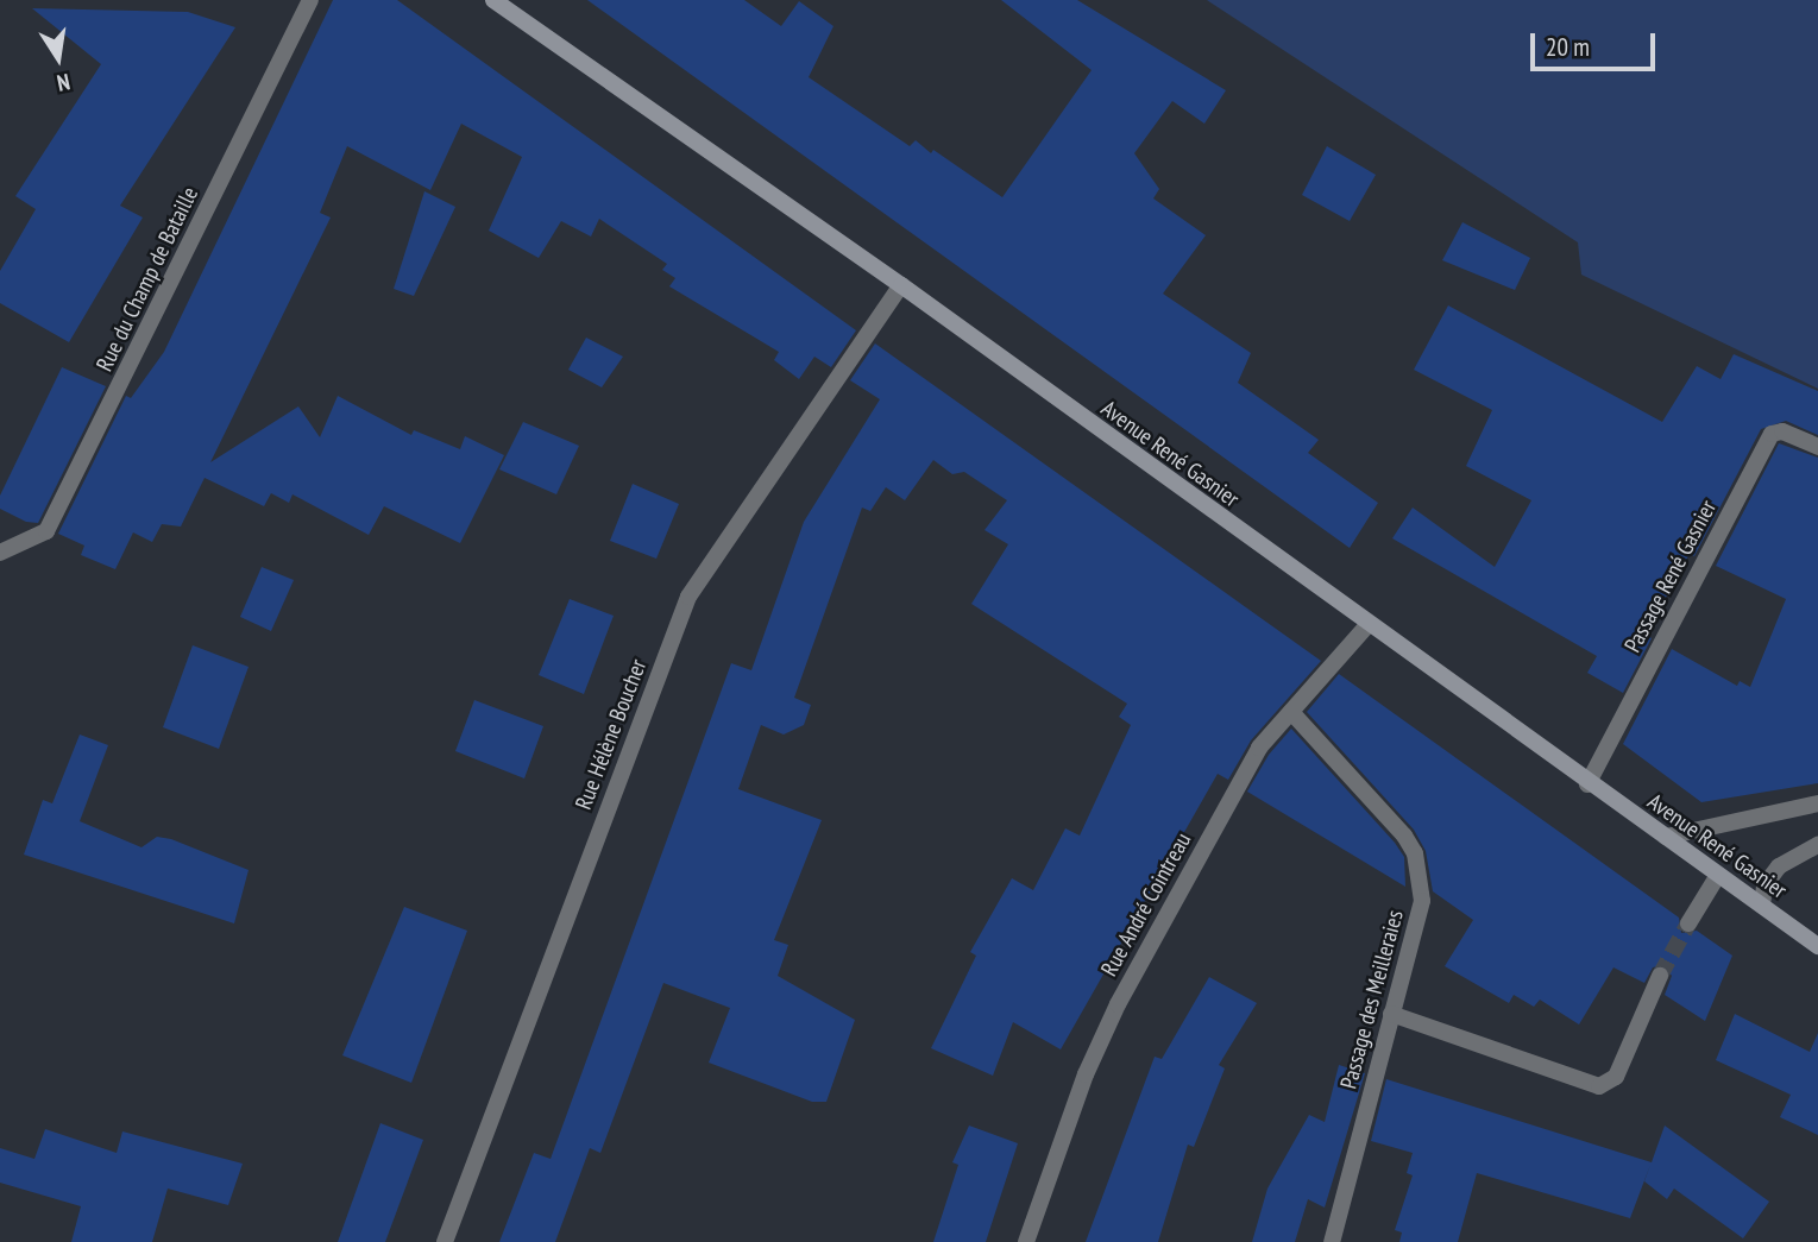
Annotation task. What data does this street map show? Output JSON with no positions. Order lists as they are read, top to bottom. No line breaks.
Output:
{"streets":{"main road":["Avenue René Gasnier"],"street":["Rue du Champ de Bataille","Passage René Gasnier","Rue Hélène Boucher","Rue André Cointreau","Passage des Meilleraies"]},"crossings":[["Avenue René Gasnier","Passage René Gasnier"],["Avenue René Gasnier","Rue Hélène Boucher"],["Avenue René Gasnier","Rue André Cointreau"],["Rue André Cointreau","Passage des Meilleraies"]],"scale_bar":"20 m","north":"bottom"}
